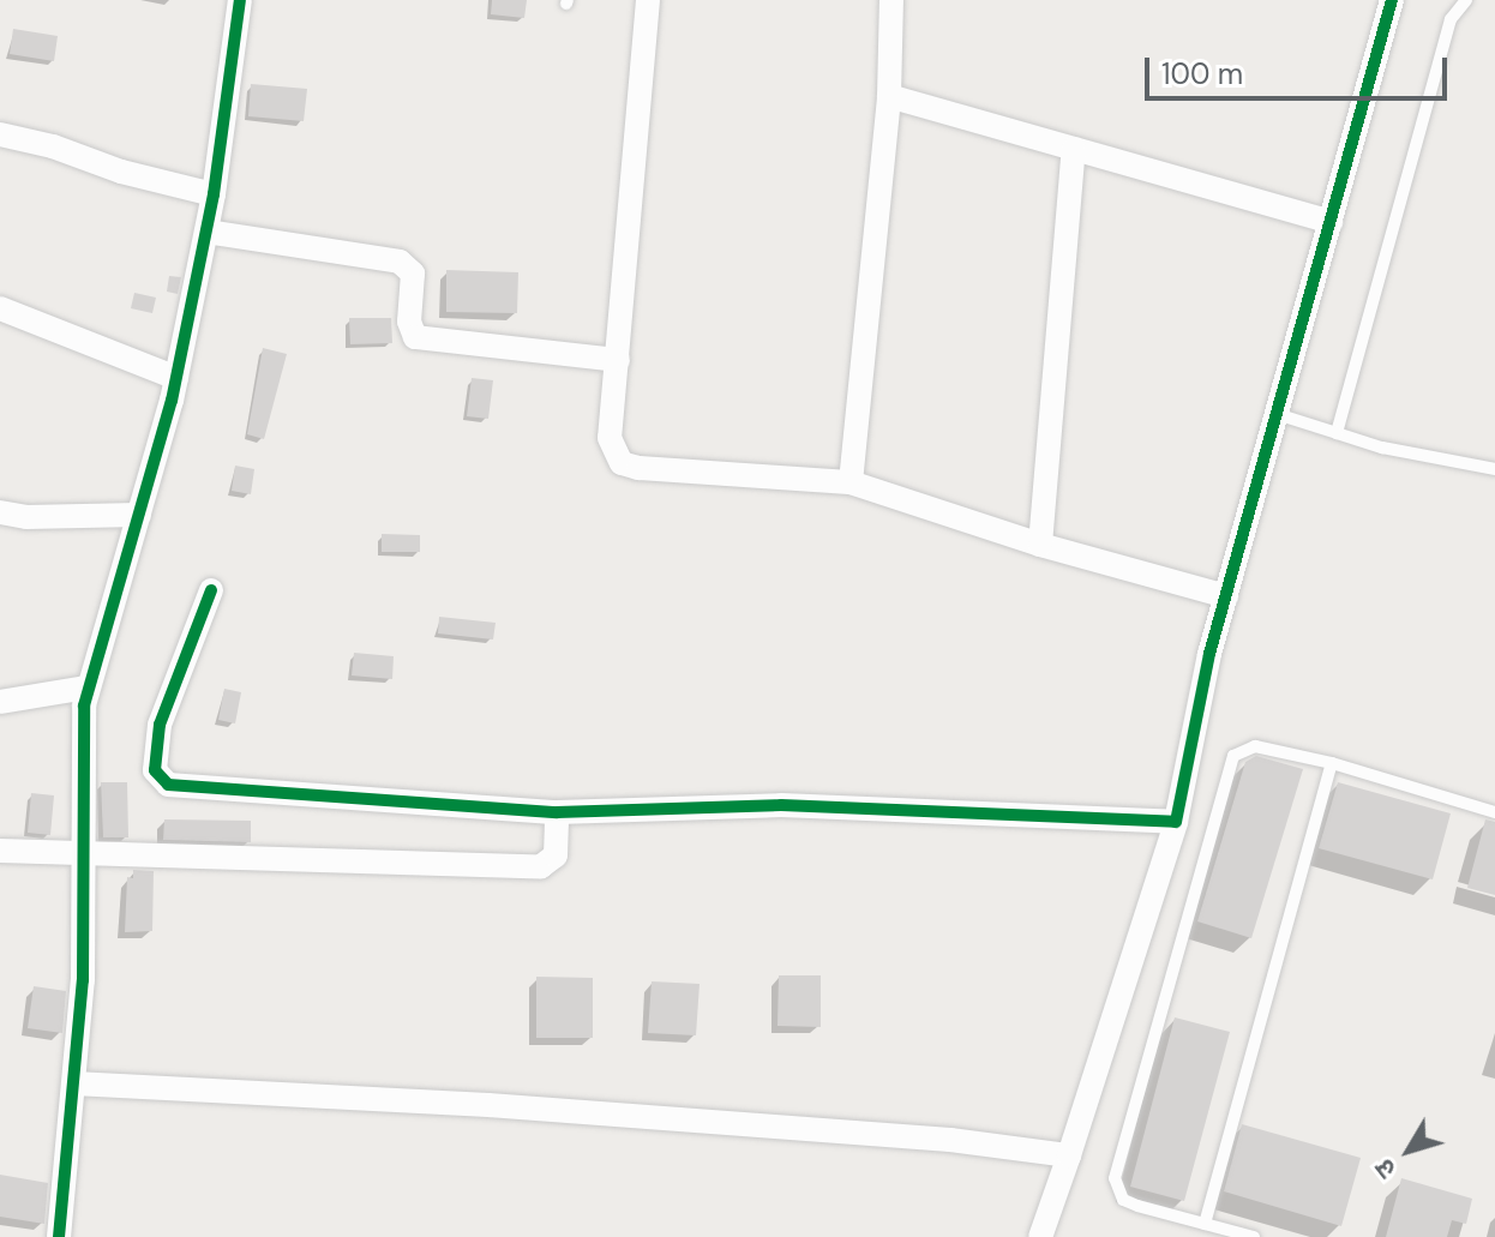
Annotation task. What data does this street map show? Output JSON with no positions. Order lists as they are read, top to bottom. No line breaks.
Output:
{"scale_bar":"100 m","north":"bottom left"}
